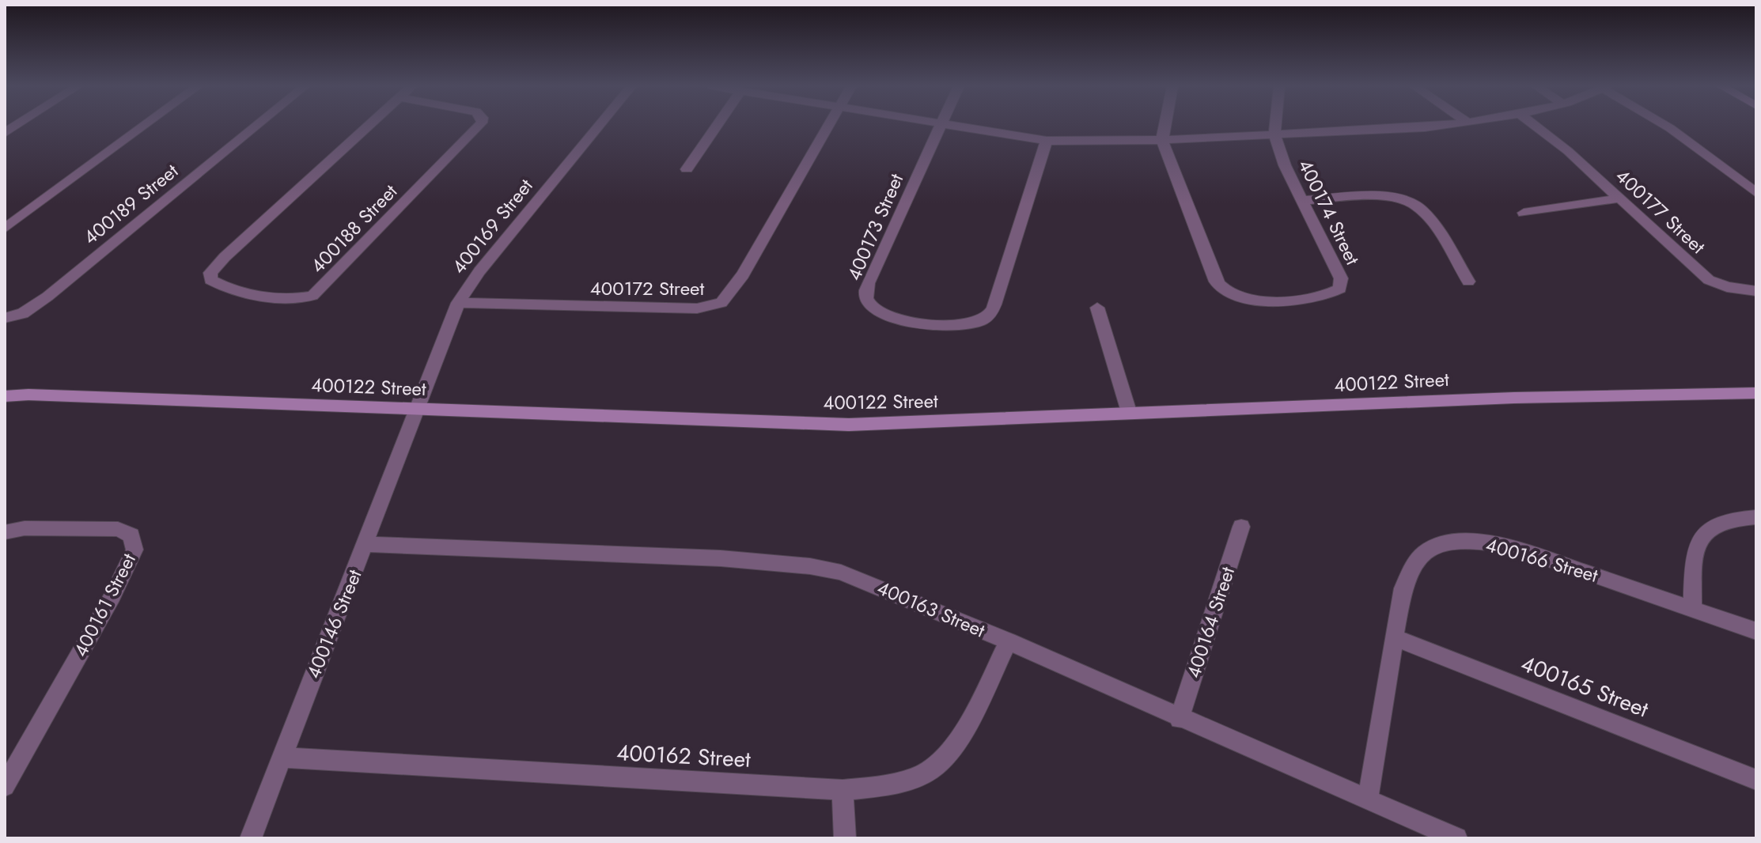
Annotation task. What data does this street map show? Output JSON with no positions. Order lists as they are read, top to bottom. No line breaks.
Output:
{"streets":{"street":["400189 Street","400177 Street","400174 Street","400169 Street","400173 Street","400188 Street","400172 Street","400122 Street","400166 Street","400161 Street","400163 Street","400164 Street","400146 Street","400165 Street","400162 Street"]},"crossings":[["400169 Street","400172 Street"],["400169 Street","400122 Street"],["400169 Street","400146 Street"],["400122 Street","400146 Street"],["400166 Street","400163 Street"],["400166 Street","400165 Street"],["400163 Street","400164 Street"],["400163 Street","400146 Street"],["400163 Street","400162 Street"],["400146 Street","400162 Street"]]}
